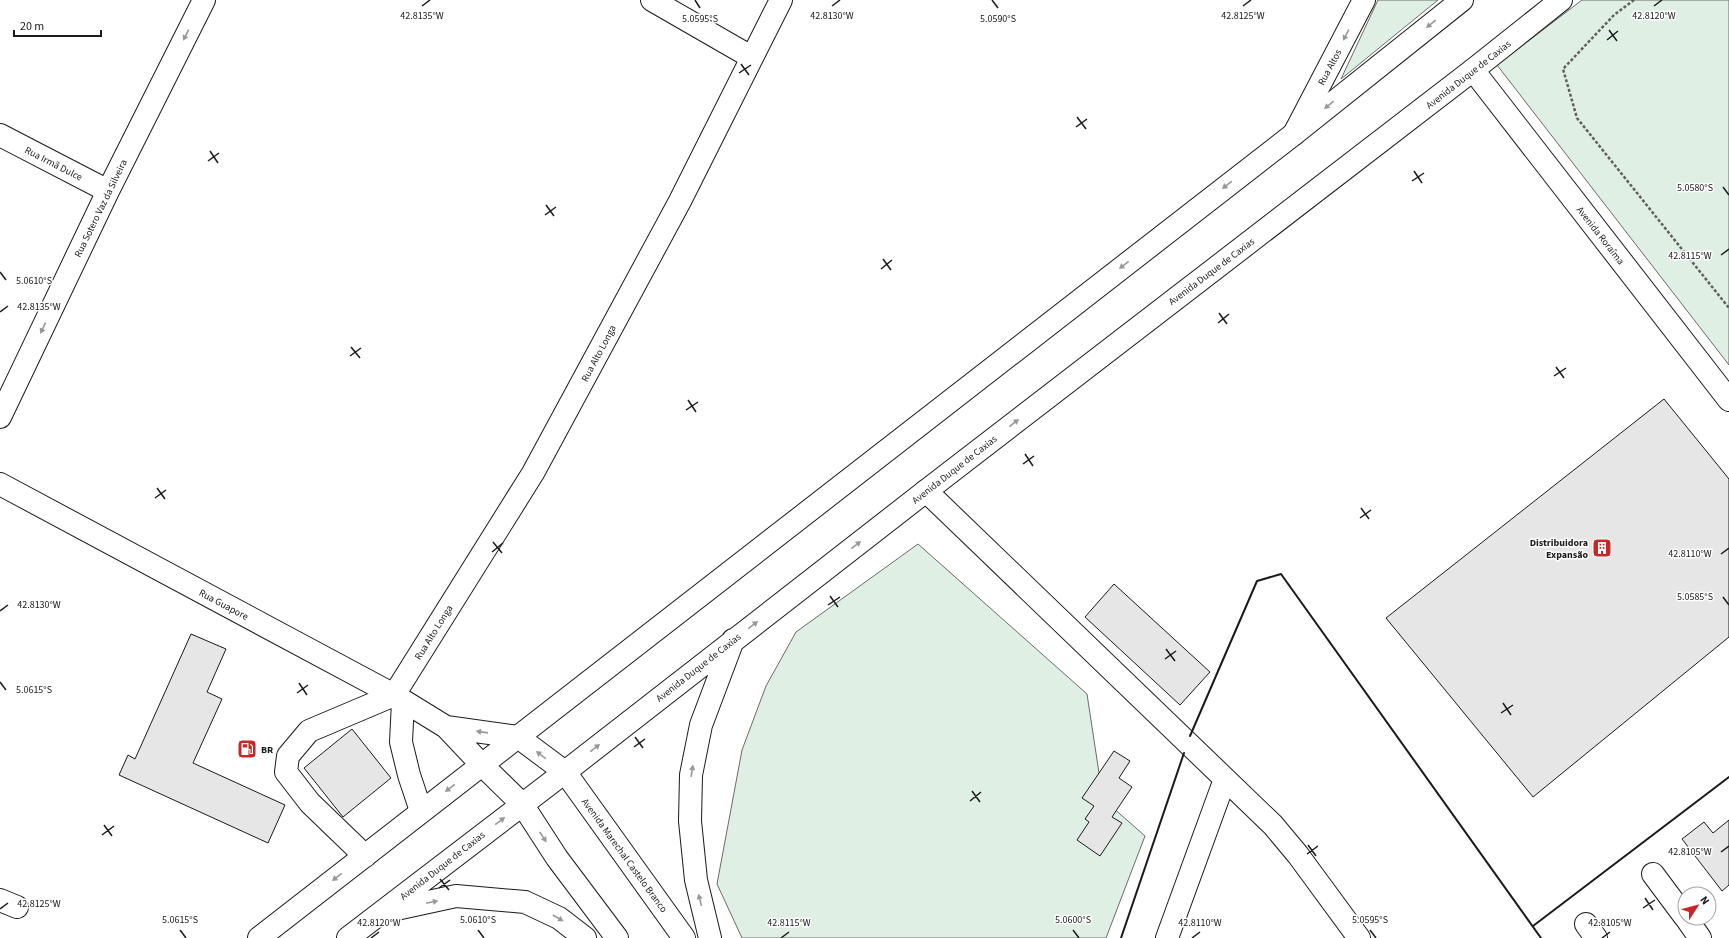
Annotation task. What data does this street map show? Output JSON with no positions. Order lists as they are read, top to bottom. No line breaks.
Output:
{"streets":{"main road":["Rua Altos","Avenida Duque de Caxias","Rua Irmã Dulce","Rua Sotero Vaz da Silveira","Avenida Roraíma","Rua Alto Longa","Rua Guapore","Avenida Marechal Castelo Branco"]},"crossings":[["Avenida Duque de Caxias","Avenida Roraíma"],["Avenida Duque de Caxias","Rua Guapore"],["Avenida Duque de Caxias","Avenida Marechal Castelo Branco"],["Rua Irmã Dulce","Rua Sotero Vaz da Silveira"],["Rua Alto Longa","Rua Guapore"],["Rua Guapore","Avenida Marechal Castelo Branco"]],"one_way":["Rua Sotero Vaz da Silveira"],"places":{"building":["Distribuidora Expansão"],"fuel station":["BR"]},"scale_bar":"20 m","north":"top right","coordinates":["42.8125°W","42.8135°W","42.8130°W","42.8120°W","5.0595°S","5.0590°S","5.0580°S","42.8115°W","5.0610°S","42.8110°W","5.0585°S","5.0615°S","42.8105°W","5.0600°S"]}
